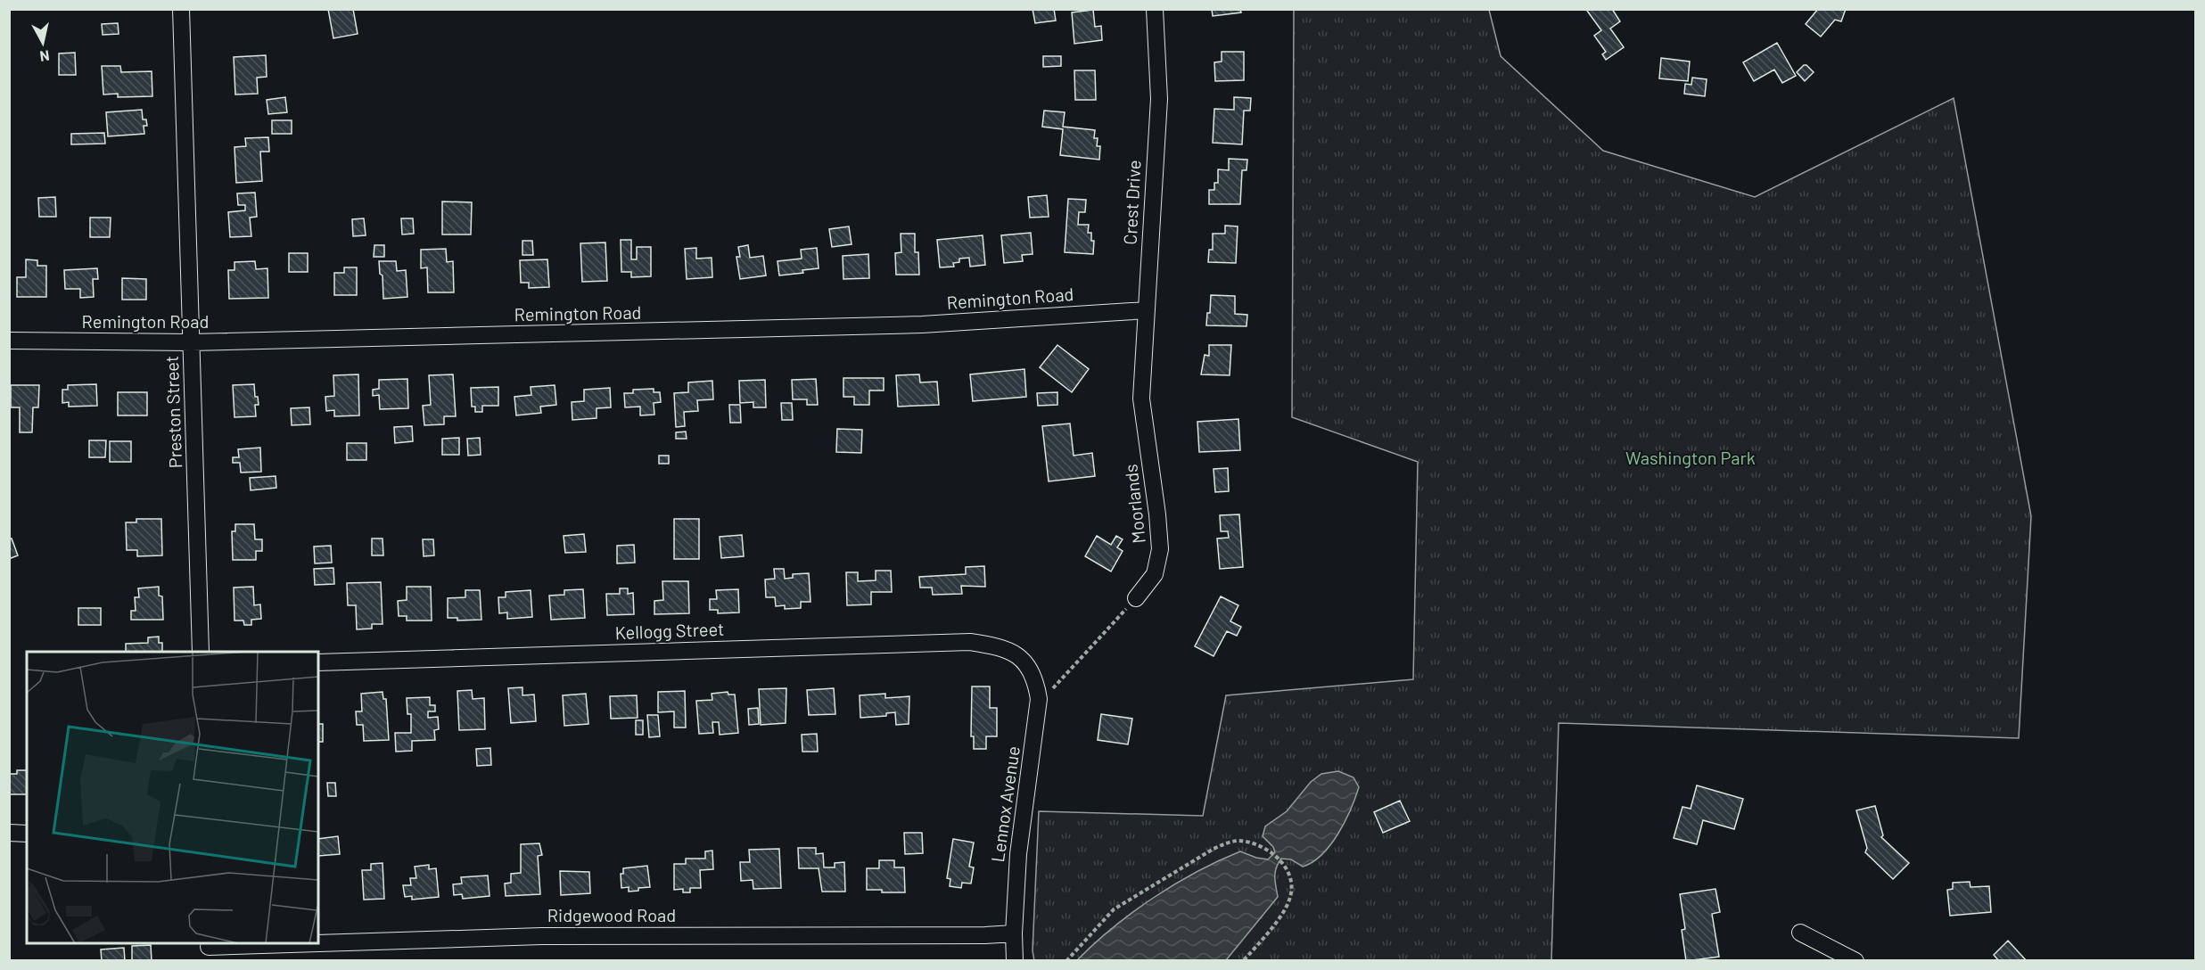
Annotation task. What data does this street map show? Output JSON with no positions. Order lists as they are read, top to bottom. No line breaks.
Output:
{"streets":{"street":["Crest Drive","Remington Road","Preston Street","Moorlands","Kellogg Street","Lennox Avenue","Ridgewood Road"]},"crossings":[["Crest Drive","Remington Road"],["Crest Drive","Moorlands"],["Remington Road","Preston Street"],["Kellogg Street","Lennox Avenue"],["Lennox Avenue","Ridgewood Road"]],"parks":["Washington Park"],"north":"bottom"}
